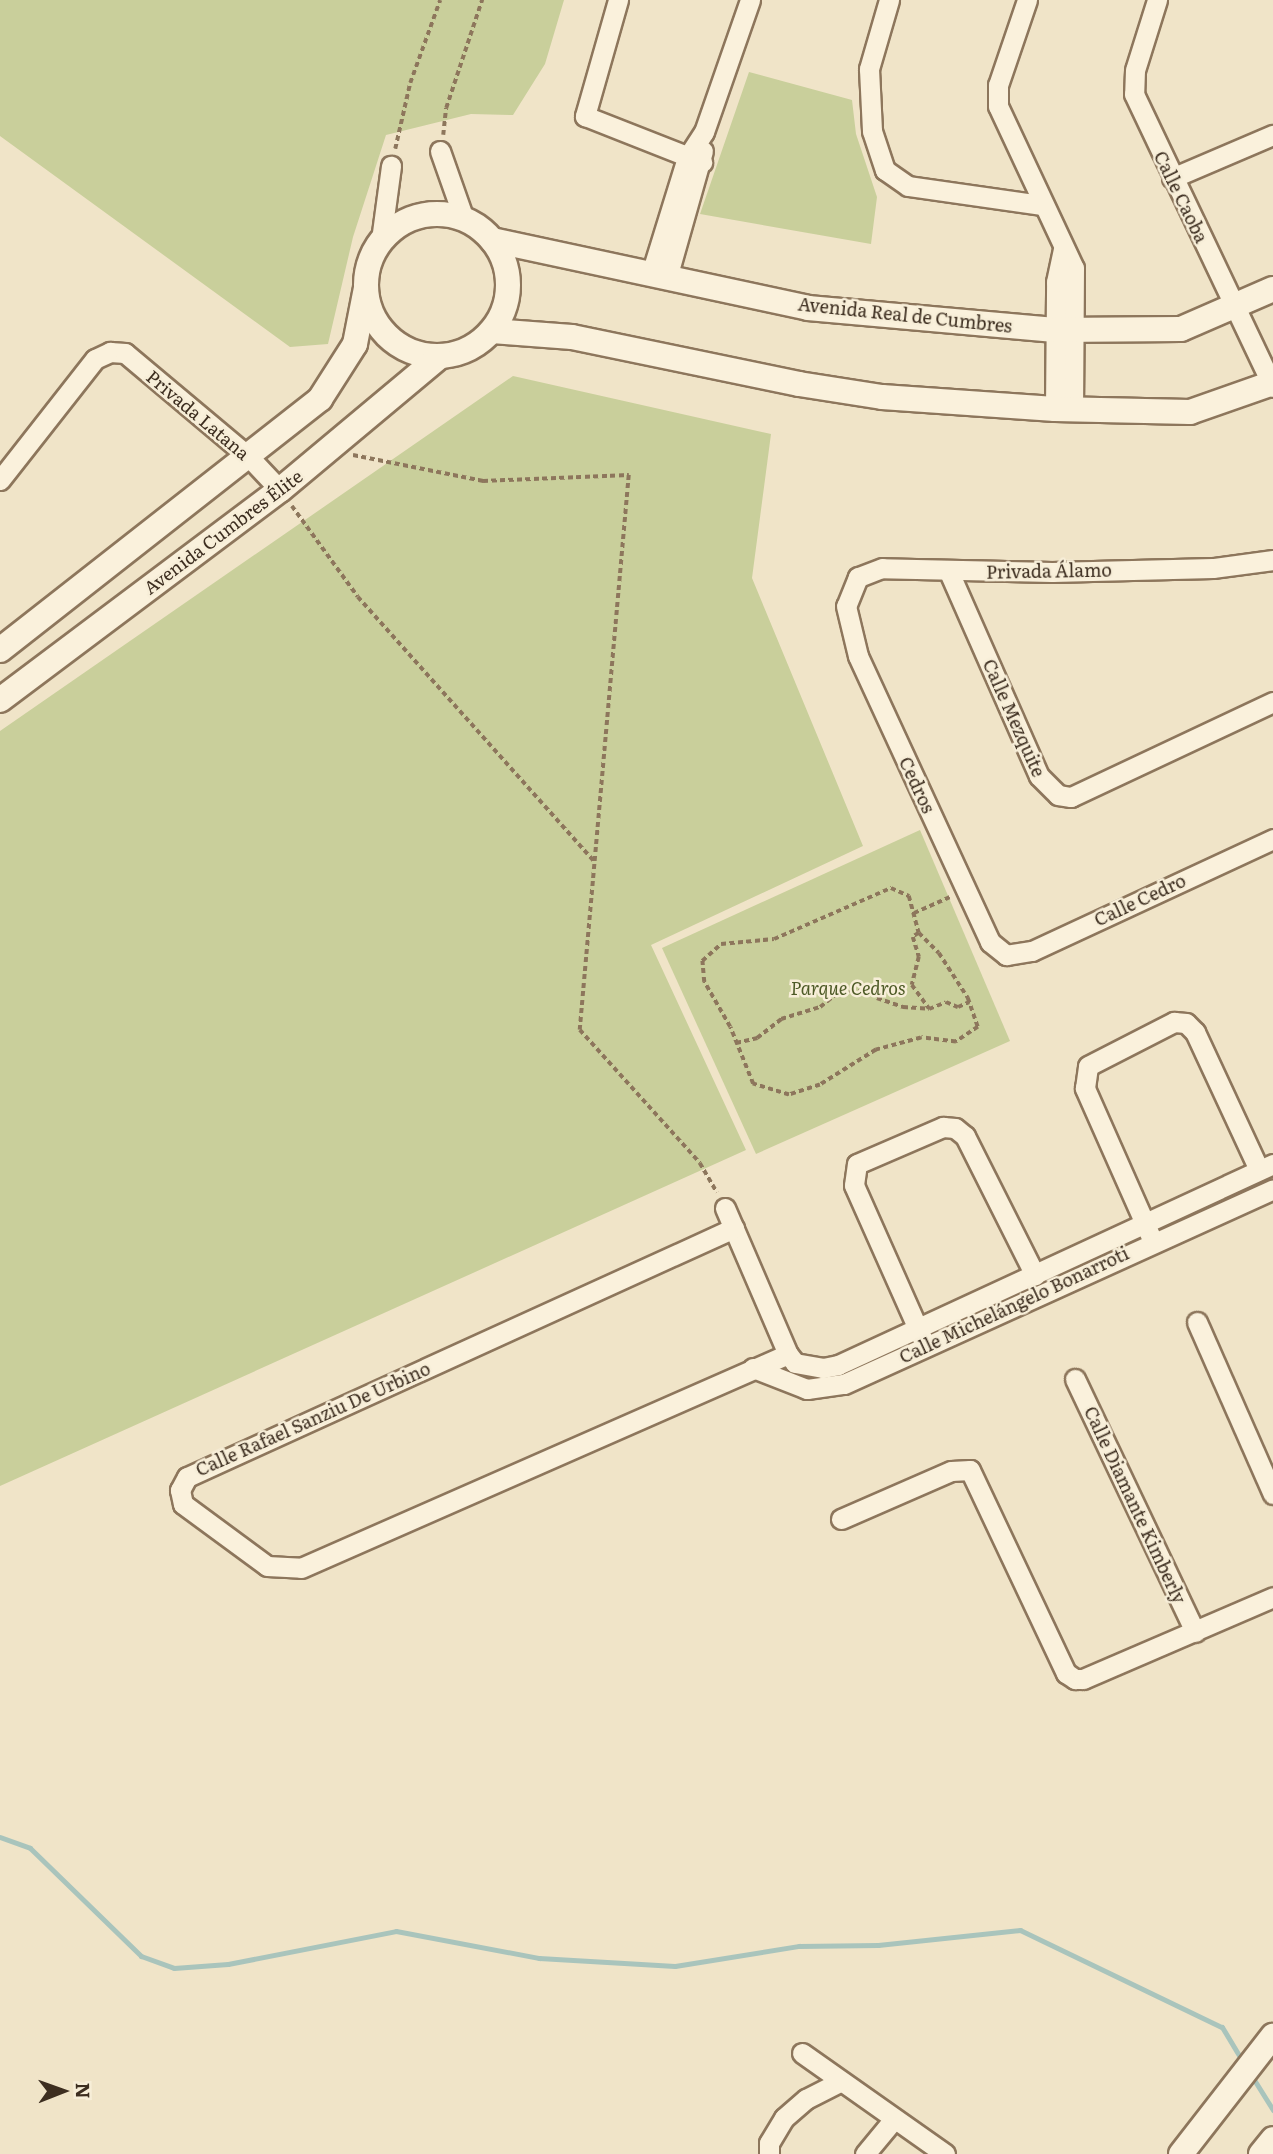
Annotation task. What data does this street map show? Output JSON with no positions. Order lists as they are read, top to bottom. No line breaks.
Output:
{"streets":{"street":["Calle Caoba","Avenida Real de Cumbres","Privada Latana","Avenida Cumbres Élite","Privada Álamo","Calle Mezquite","Cedros","Calle Cedro","Calle Michelángelo Bonarroti","Calle Rafael Sanziu De Urbino","Calle Diamante Kimberly"]},"crossings":[["Calle Caoba","Avenida Real de Cumbres"],["Avenida Real de Cumbres","Avenida Cumbres Élite"],["Privada Latana","Avenida Cumbres Élite"],["Privada Álamo","Calle Mezquite"],["Privada Álamo","Cedros"],["Cedros","Calle Cedro"],["Calle Michelángelo Bonarroti","Calle Rafael Sanziu De Urbino"]],"parks":["Parque Cedros"],"north":"right"}
